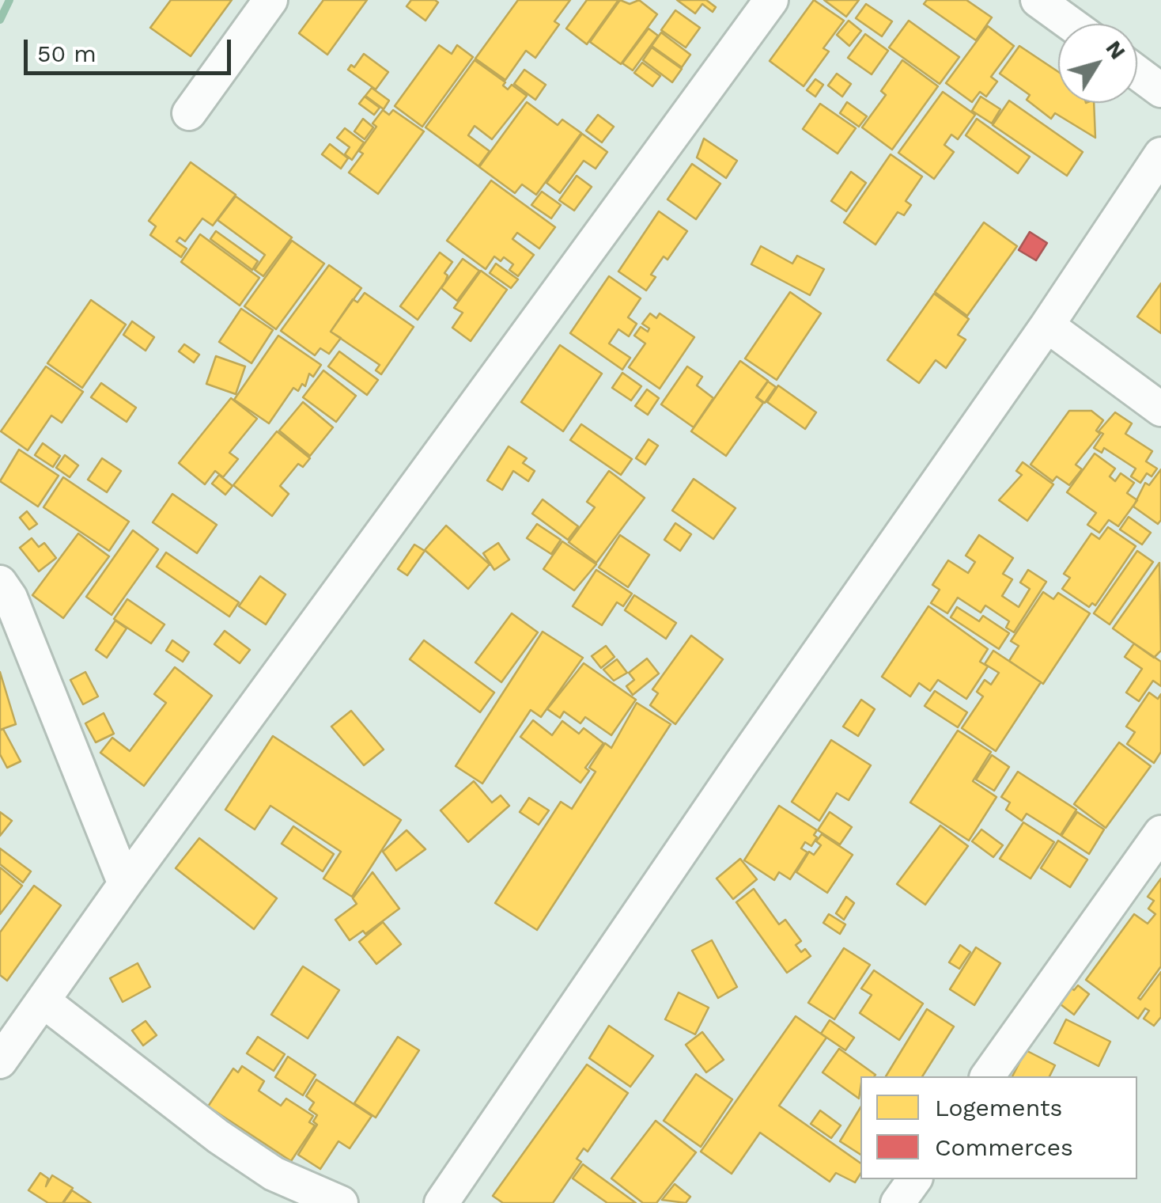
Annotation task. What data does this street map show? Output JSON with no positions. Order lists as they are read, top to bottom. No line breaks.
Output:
{"legend":["Logements","Commerces"],"scale_bar":"50 m","north":"top right"}
